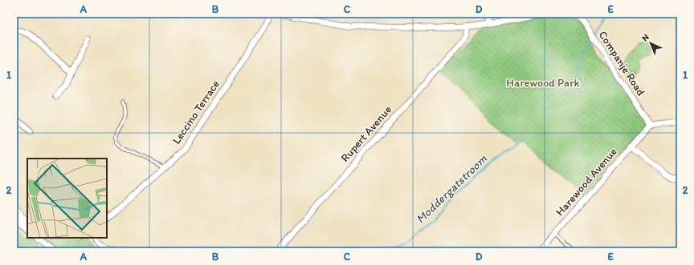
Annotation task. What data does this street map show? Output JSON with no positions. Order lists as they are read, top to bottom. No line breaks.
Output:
{"streets":{"street":["Companje Road","Leccino Terrace","Rupert Avenue","Harewood Avenue"]},"crossings":[["Companje Road","Harewood Avenue"]],"water":["Moddergatstroom"],"parks":["Harewood Park"],"north":"top left","grid":{"columns":["A","B","C","D","E"],"rows":["1","2"]}}
